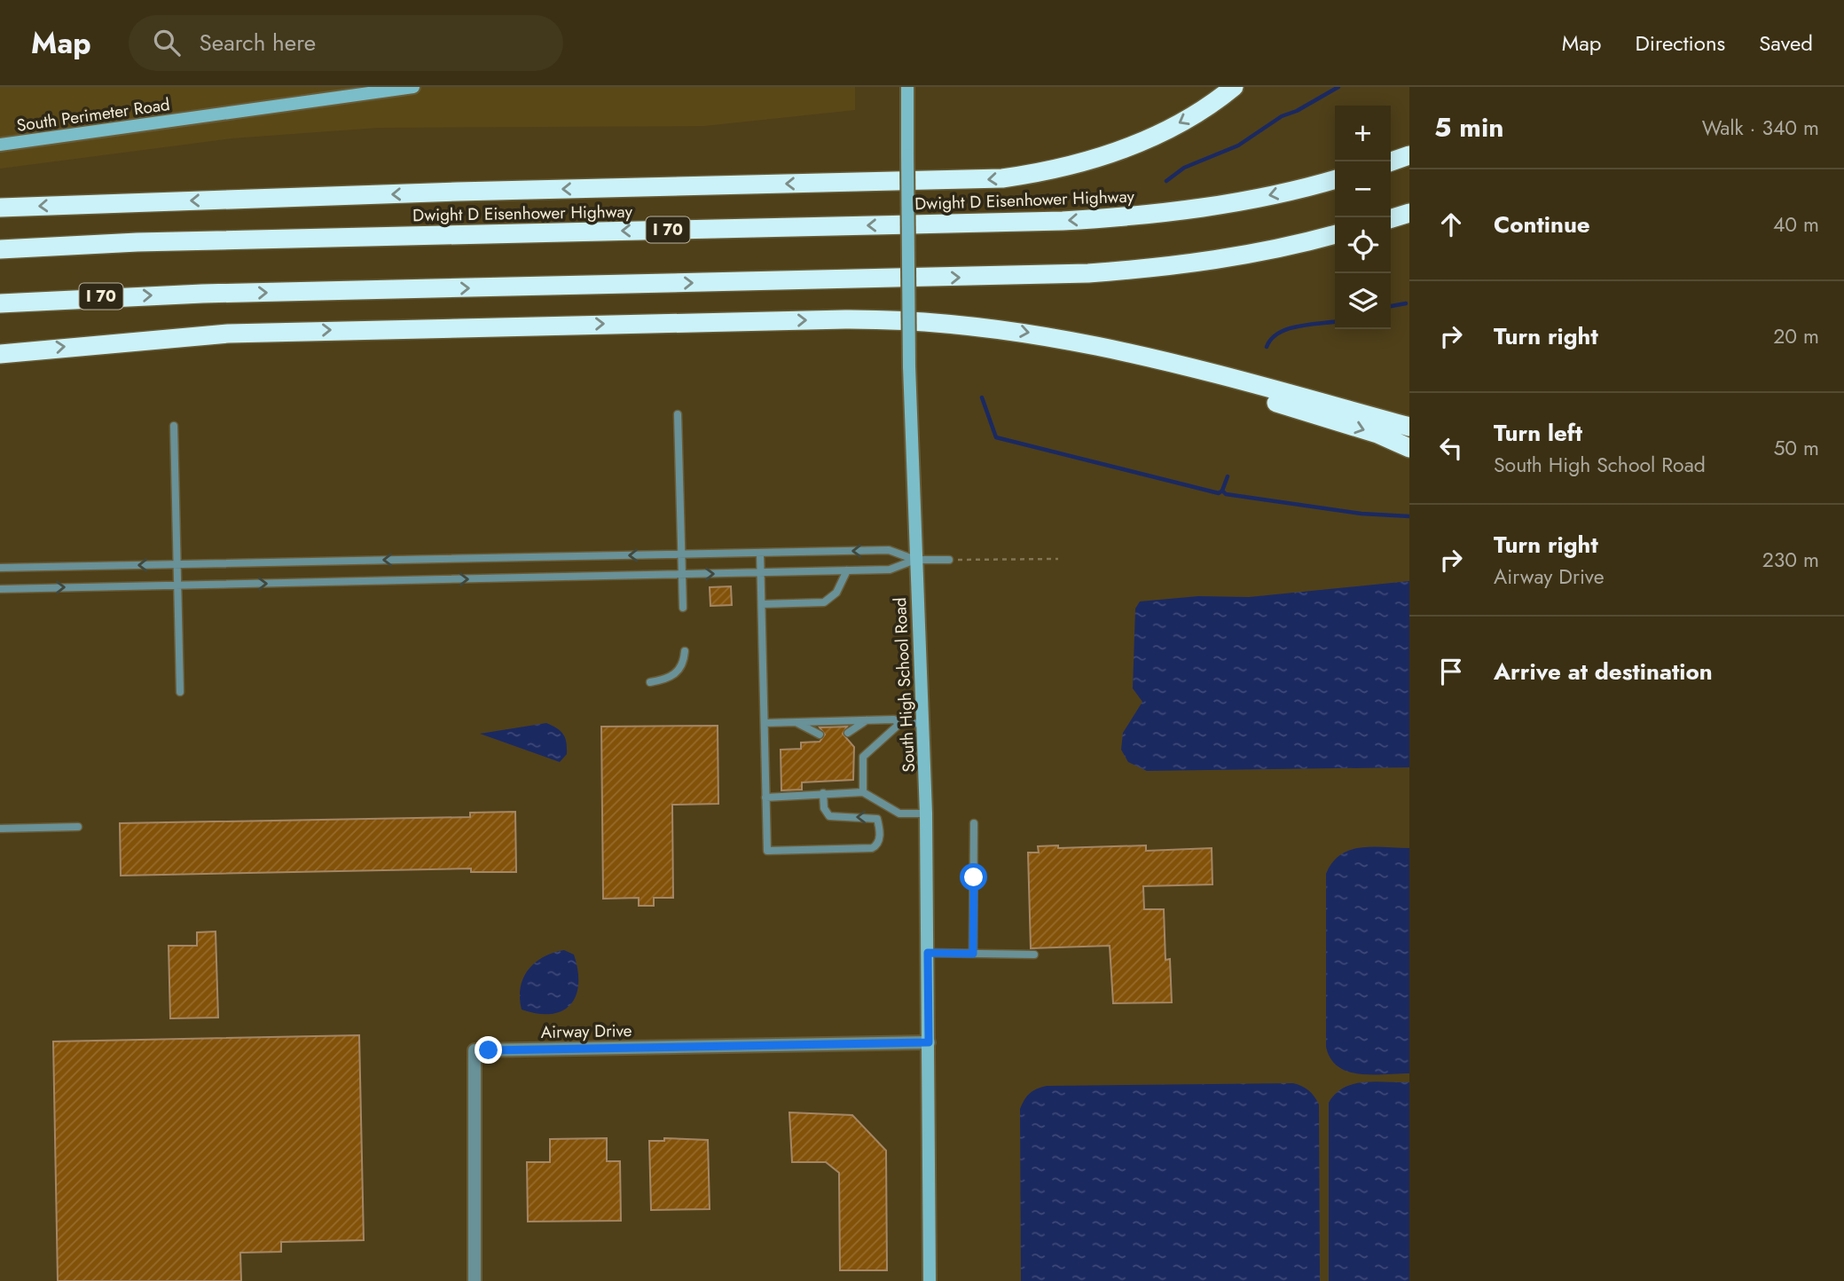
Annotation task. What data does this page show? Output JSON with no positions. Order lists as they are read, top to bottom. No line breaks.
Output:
{"streets":{"highway":["Dwight D Eisenhower Highway","I 70"],"street":["South Perimeter Road","South High School Road","Airway Drive"]},"crossings":[["South High School Road","Airway Drive"]],"page":{"header":"Map","search":"Search here","nav":["Map","Directions","Saved"],"heading":["5 min","Walk · 340 m"],"map_buttons":["+","−"],"list":[["Continue","40 m"],["Turn right","20 m"],["Turn left","South High School Road","50 m"],["Turn right","Airway Drive","230 m"],"Arrive at destination"]}}
